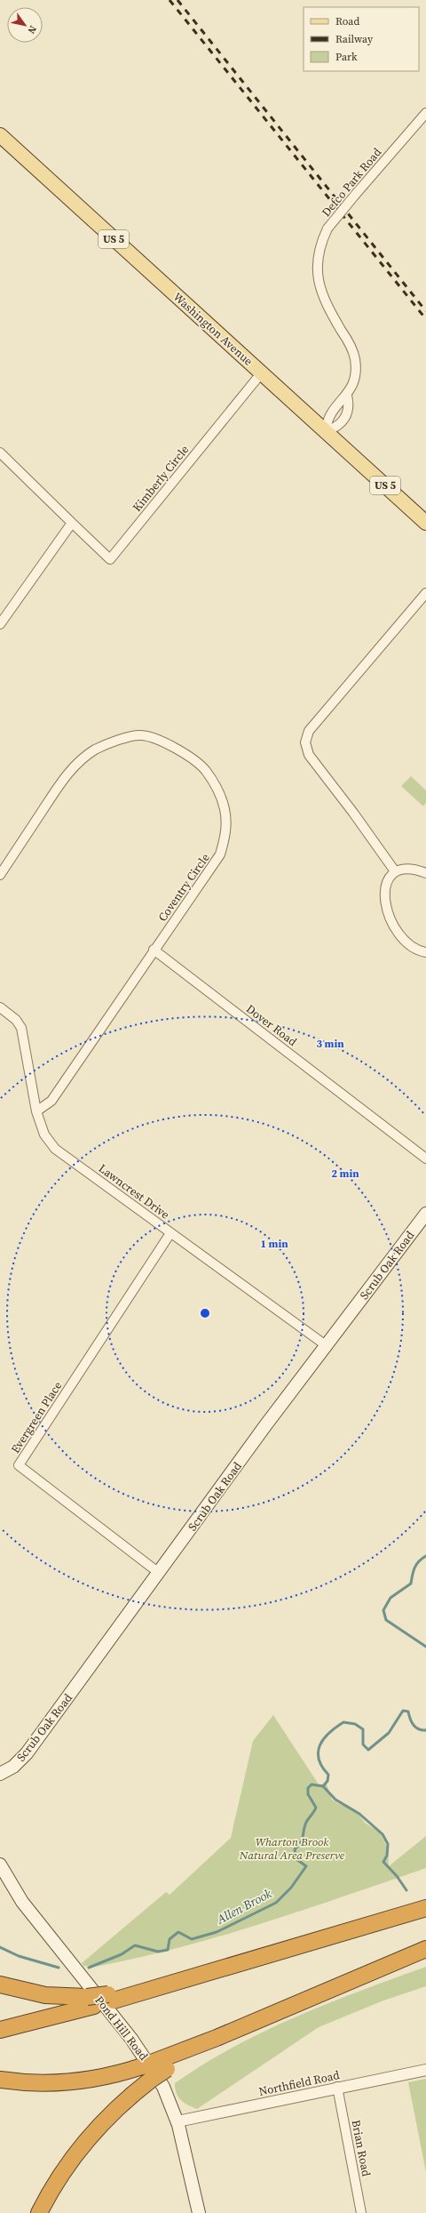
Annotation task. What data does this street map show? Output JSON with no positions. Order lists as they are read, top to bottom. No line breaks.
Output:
{"streets":{"main road":["US 5","Washington Avenue","Scrub Oak Road","Pond Hill Road"],"street":["Defco Park Road","Kimberly Circle","Coventry Circle","Dover Road","Lawncrest Drive","Evergreen Place","Northfield Road","Brian Road"]},"crossings":[["Defco Park Road","Washington Avenue"],["Washington Avenue","Kimberly Circle"],["Coventry Circle","Dover Road"],["Coventry Circle","Lawncrest Drive"],["Lawncrest Drive","Scrub Oak Road"],["Lawncrest Drive","Evergreen Place"],["Scrub Oak Road","Evergreen Place"],["Pond Hill Road","Northfield Road"],["Northfield Road","Brian Road"]],"water":["Allen Brook"],"parks":["Wharton Brook Natural Area Preserve"],"legend":["Road","Railway","Park"],"north":"bottom right","rings":["3 min","2 min","1 min"]}
